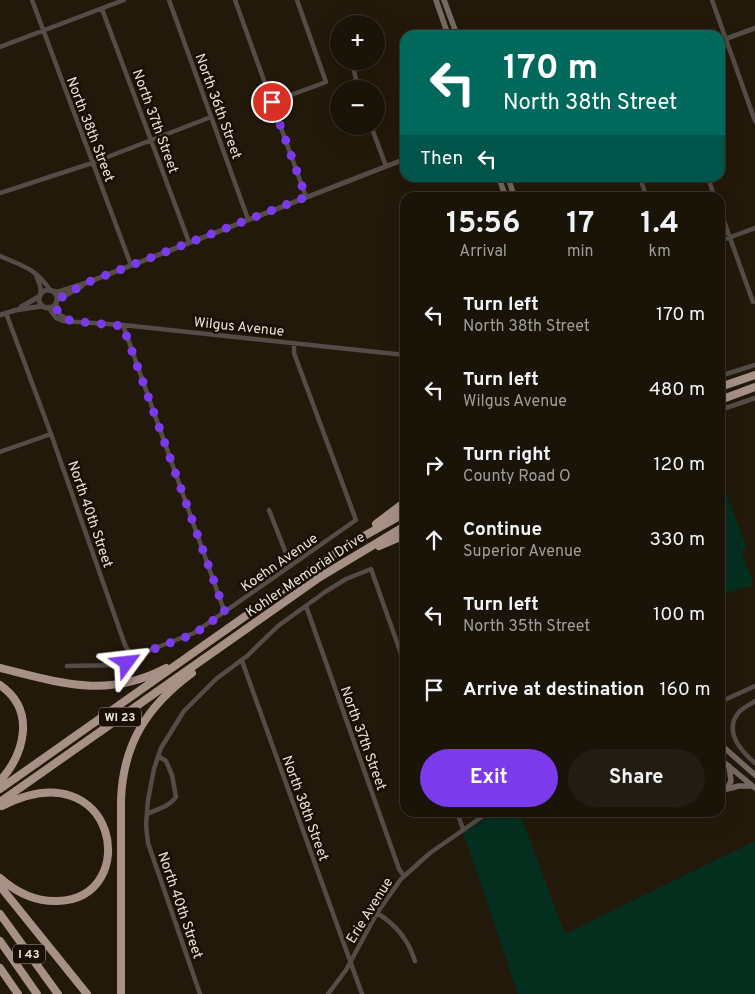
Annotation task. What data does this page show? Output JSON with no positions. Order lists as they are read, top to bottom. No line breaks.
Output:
{"streets":{"highway":["Kohler Memorial Drive","WI 23","I 43"],"street":["North 36th Street","North 37th Street","North 38th Street","Wilgus Avenue","North 40th Street","Koehn Avenue","Erie Avenue"]},"crossings":[["North 37th Street","North 40th Street"],["North 37th Street","Erie Avenue"],["North 38th Street","North 40th Street"],["North 38th Street","Erie Avenue"],["Wilgus Avenue","Koehn Avenue"],["North 40th Street","Koehn Avenue"]],"page":{"map_buttons":["+","−"],"turn":["170 m","North 38th Street"],"then":"Then","eta":["15:56","Arrival","17","min","1.4","km"],"list":[{"name":"Turn left","note":"North 38th Street","value":"170 m"},{"name":"Turn left","note":"Wilgus Avenue","value":"480 m"},{"name":"Turn right","note":"County Road O","value":"120 m"},{"name":"Continue","note":"Superior Avenue","value":"330 m"},{"name":"Turn left","note":"North 35th Street","value":"100 m"},{"name":"Arrive at destination","value":"160 m"}],"buttons":["Exit","Share"]}}
